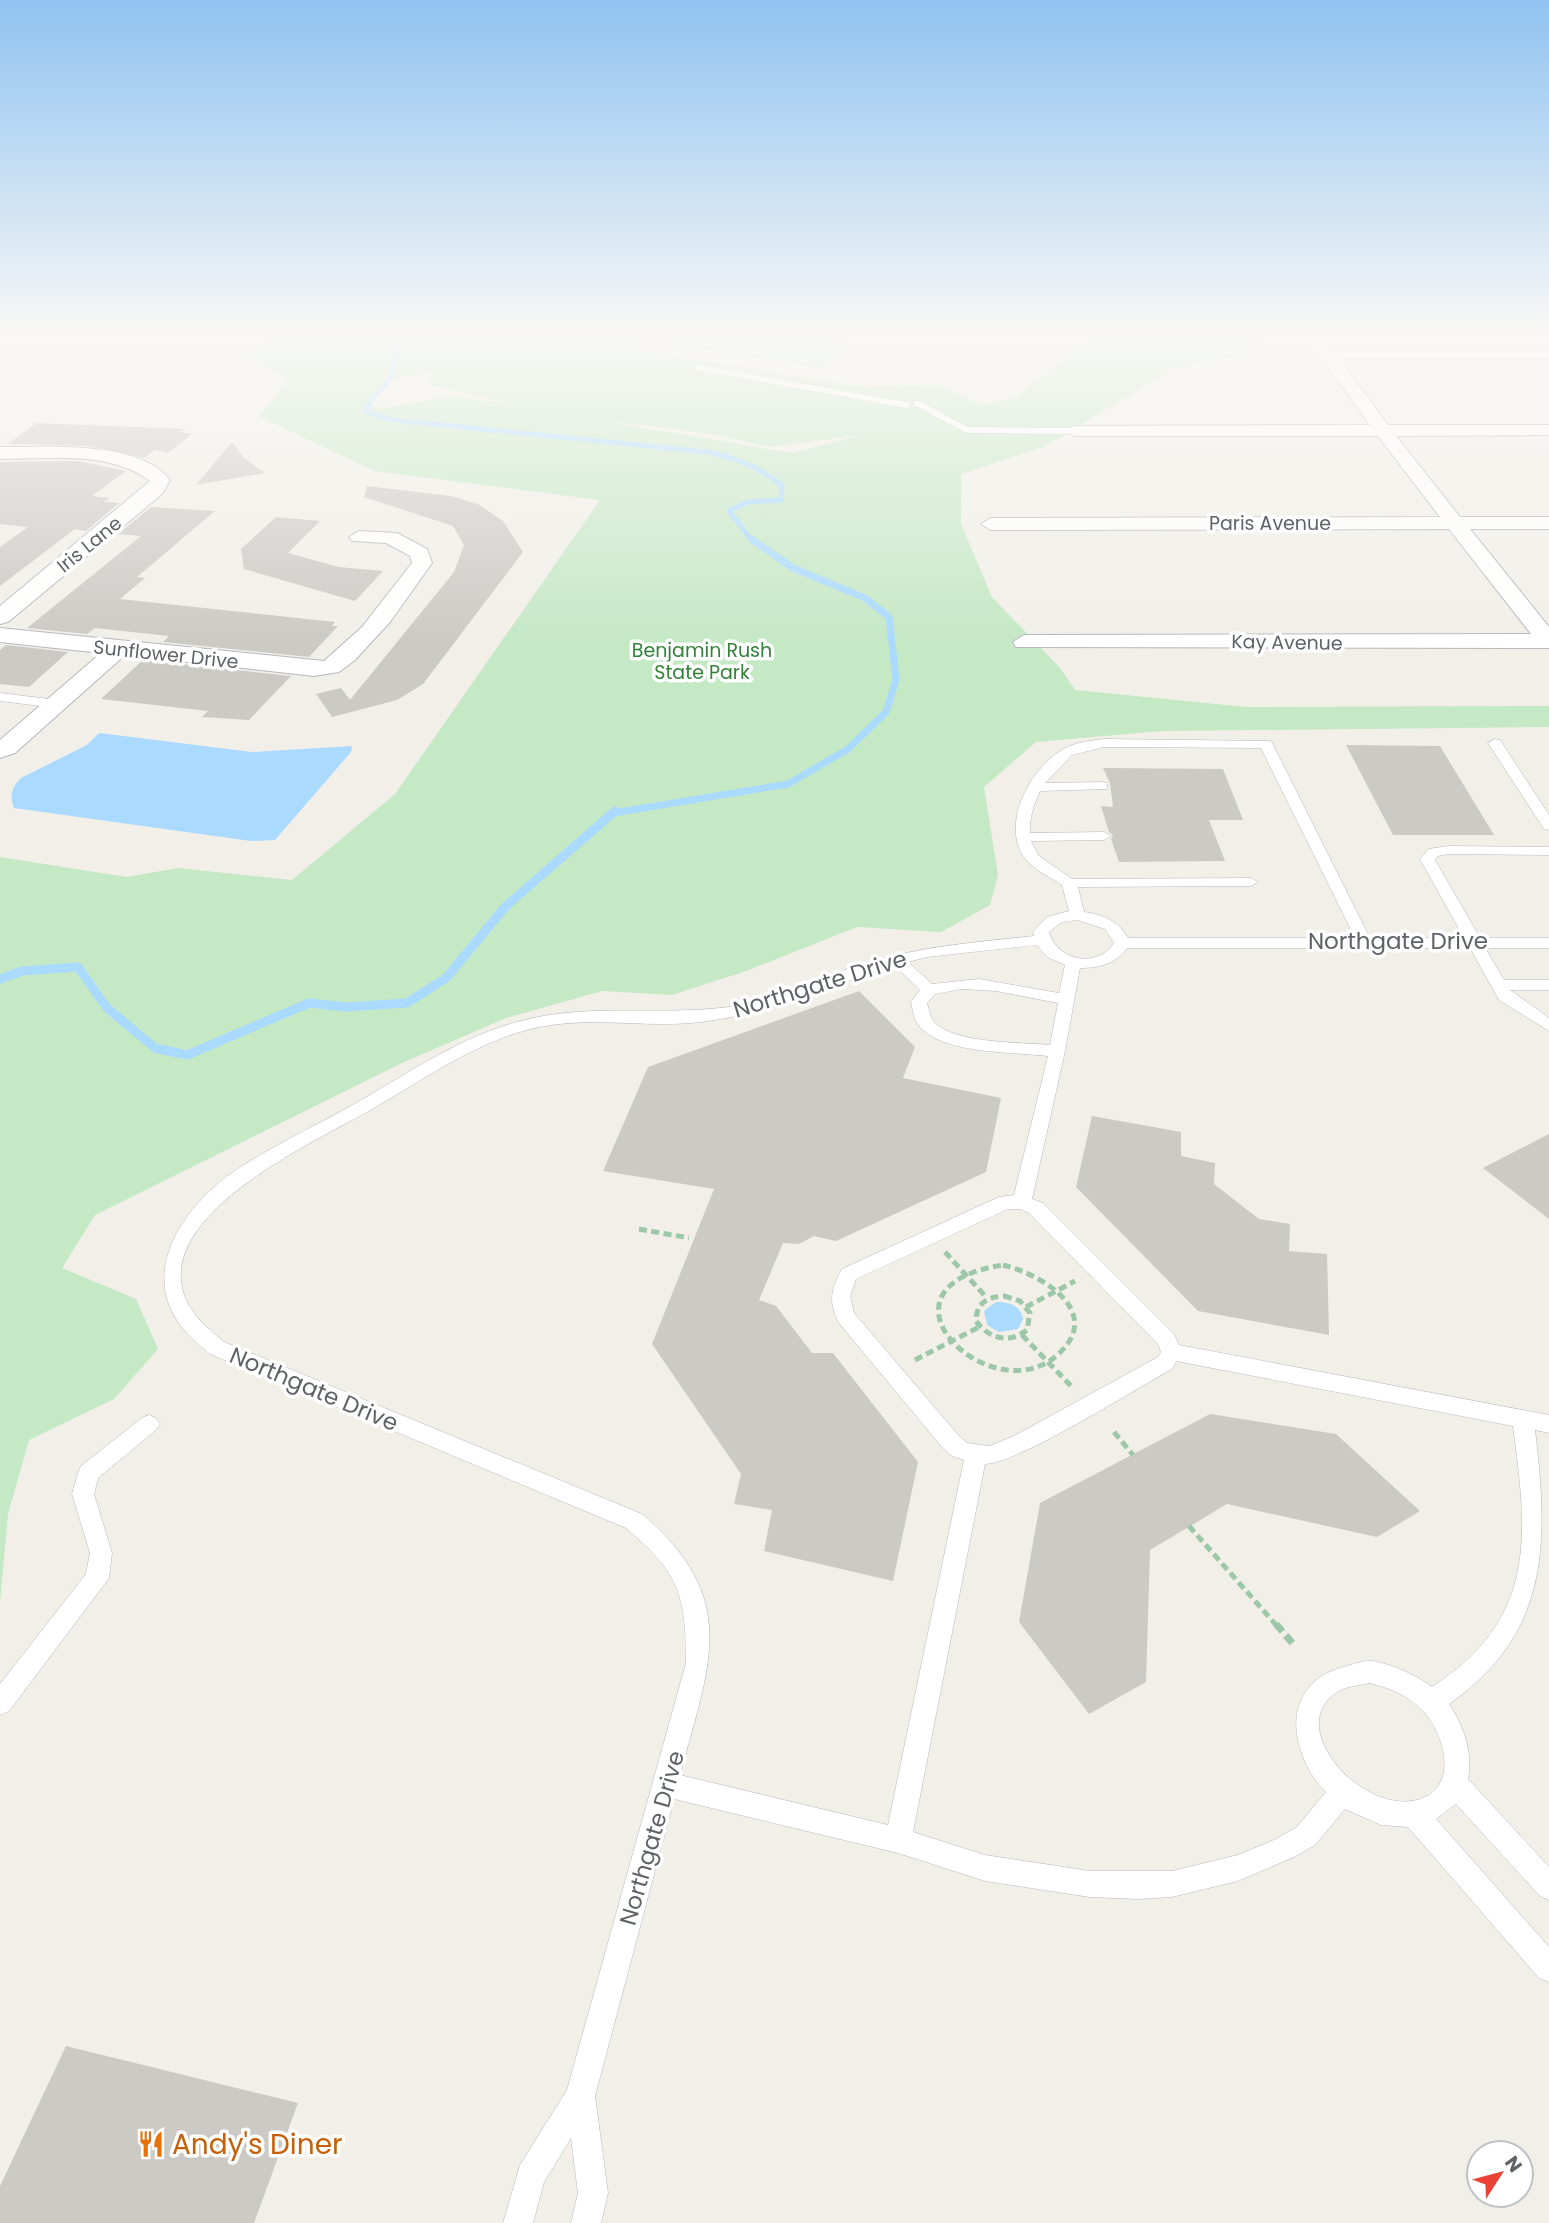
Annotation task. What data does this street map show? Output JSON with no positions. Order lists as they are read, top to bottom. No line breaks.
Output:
{"streets":{"street":["Paris Avenue","Iris Lane","Kay Avenue","Sunflower Drive"],"lane":["Northgate Drive"]},"parks":["Benjamin Rush State Park"],"places":{"restaurant":["Andy's Diner"]},"north":"top right"}
